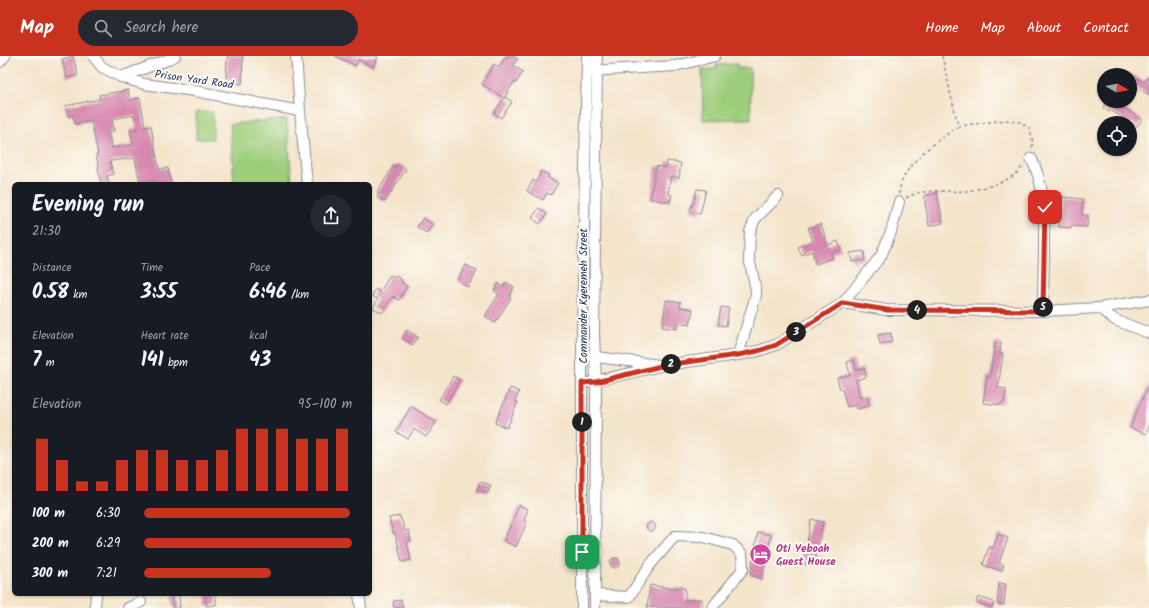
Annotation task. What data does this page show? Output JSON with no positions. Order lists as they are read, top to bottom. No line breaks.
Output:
{"streets":{"street":["Prison Yard Road","Commander Kyeremeh Street"]},"places":{"hotel":["Oti Yeboah Guest House"]},"north":"right","page":{"header":"Map","search":"Search here","nav":["Home","Map","About","Contact"],"heading":["Evening run","21:30"],"stats":[["Distance","0.58 km"],["Time","3:55"],["Pace","6:46 /km"],["Elevation","7 m"],["Heart rate","141 bpm"],["kcal","43"]],"pins":["5","4","3","2","1"],"chart":["Elevation","95–100 m"],"list":[{"name":"100 m","note":"6:30"},{"name":"200 m","note":"6:29"},{"name":"300 m","note":"7:21"}]}}
